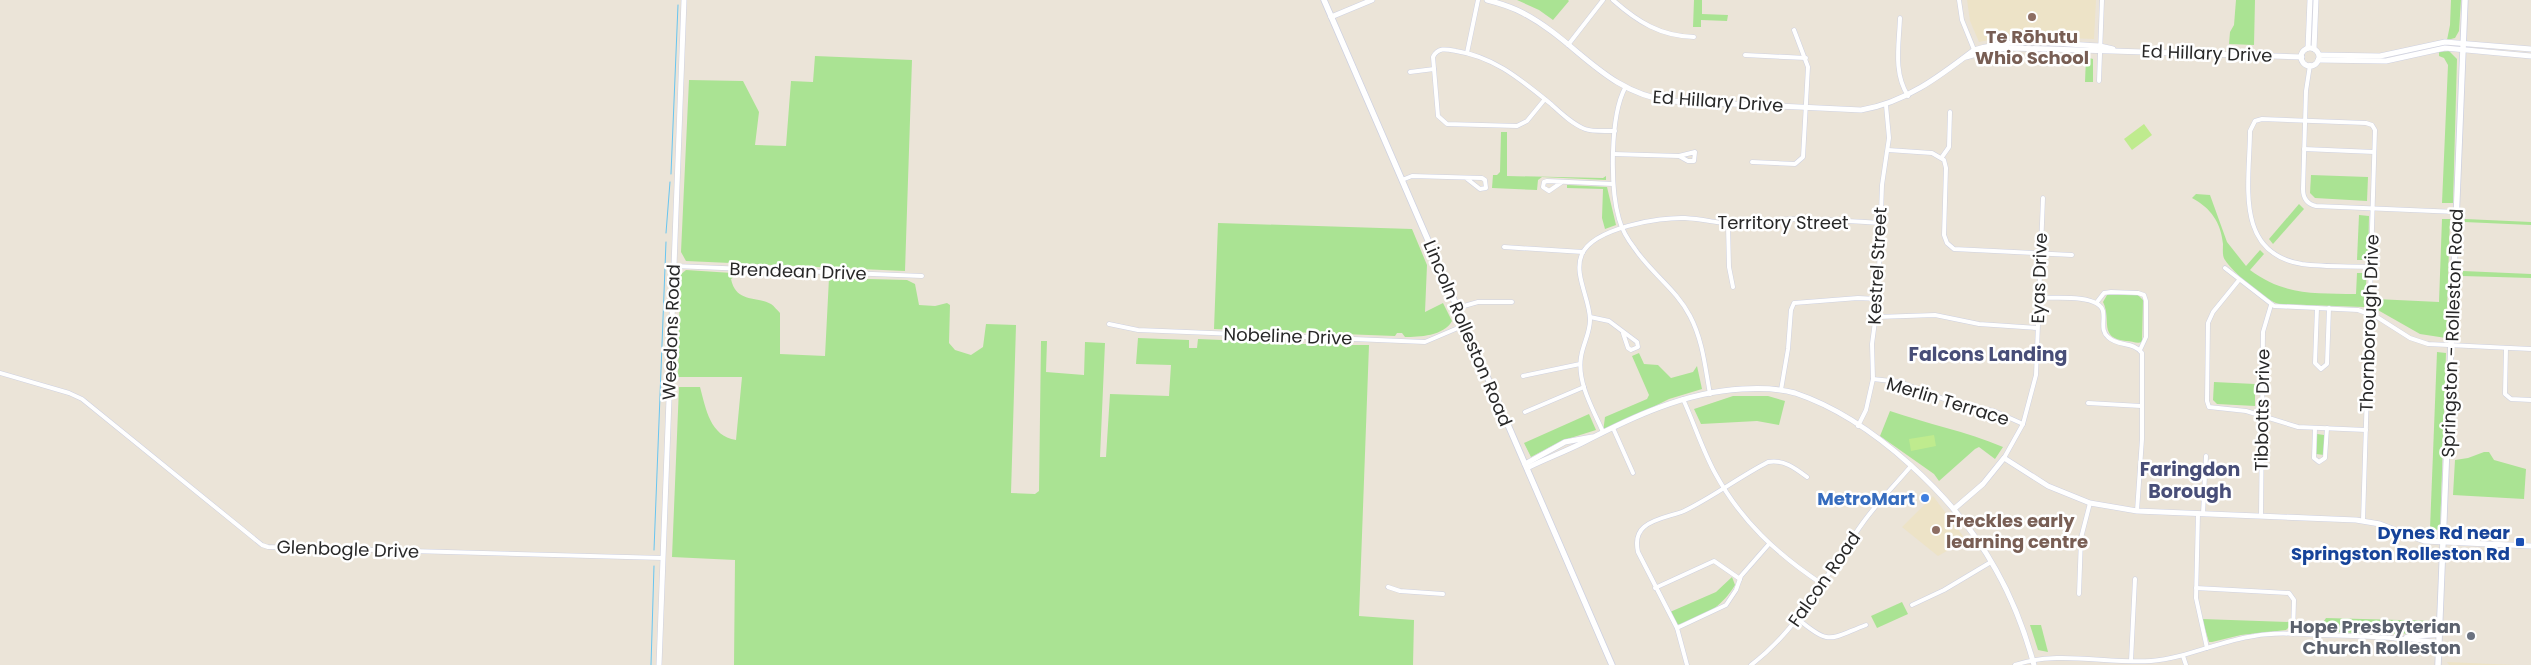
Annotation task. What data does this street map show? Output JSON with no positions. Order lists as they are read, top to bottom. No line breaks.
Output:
{"streets":{"main road":["Lincoln Rolleston Road","Springston - Rolleston Road"],"street":["Ed Hillary Drive","Territory Street","Kestrel Street","Brendean Drive","Eyas Drive","Thornborough Drive","Weedons Road","Nobeline Drive","Merlin Terrace","Tibbotts Drive","Glenbogle Drive","Falcon Road"]},"crossings":[["Ed Hillary Drive","Kestrel Street"],["Territory Street","Kestrel Street"],["Kestrel Street","Merlin Terrace"],["Brendean Drive","Weedons Road"],["Eyas Drive","Merlin Terrace"],["Weedons Road","Glenbogle Drive"],["Lincoln Rolleston Road","Nobeline Drive"]],"districts":["Falcons Landing","Faringdon Borough"],"places":{"other":["Te Rōhutu Whio School","MetroMart","Freckles early learning centre","Hope Presbyterian Church Rolleston"],"transit":["Dynes Rd near Springston Rolleston Rd"]}}
